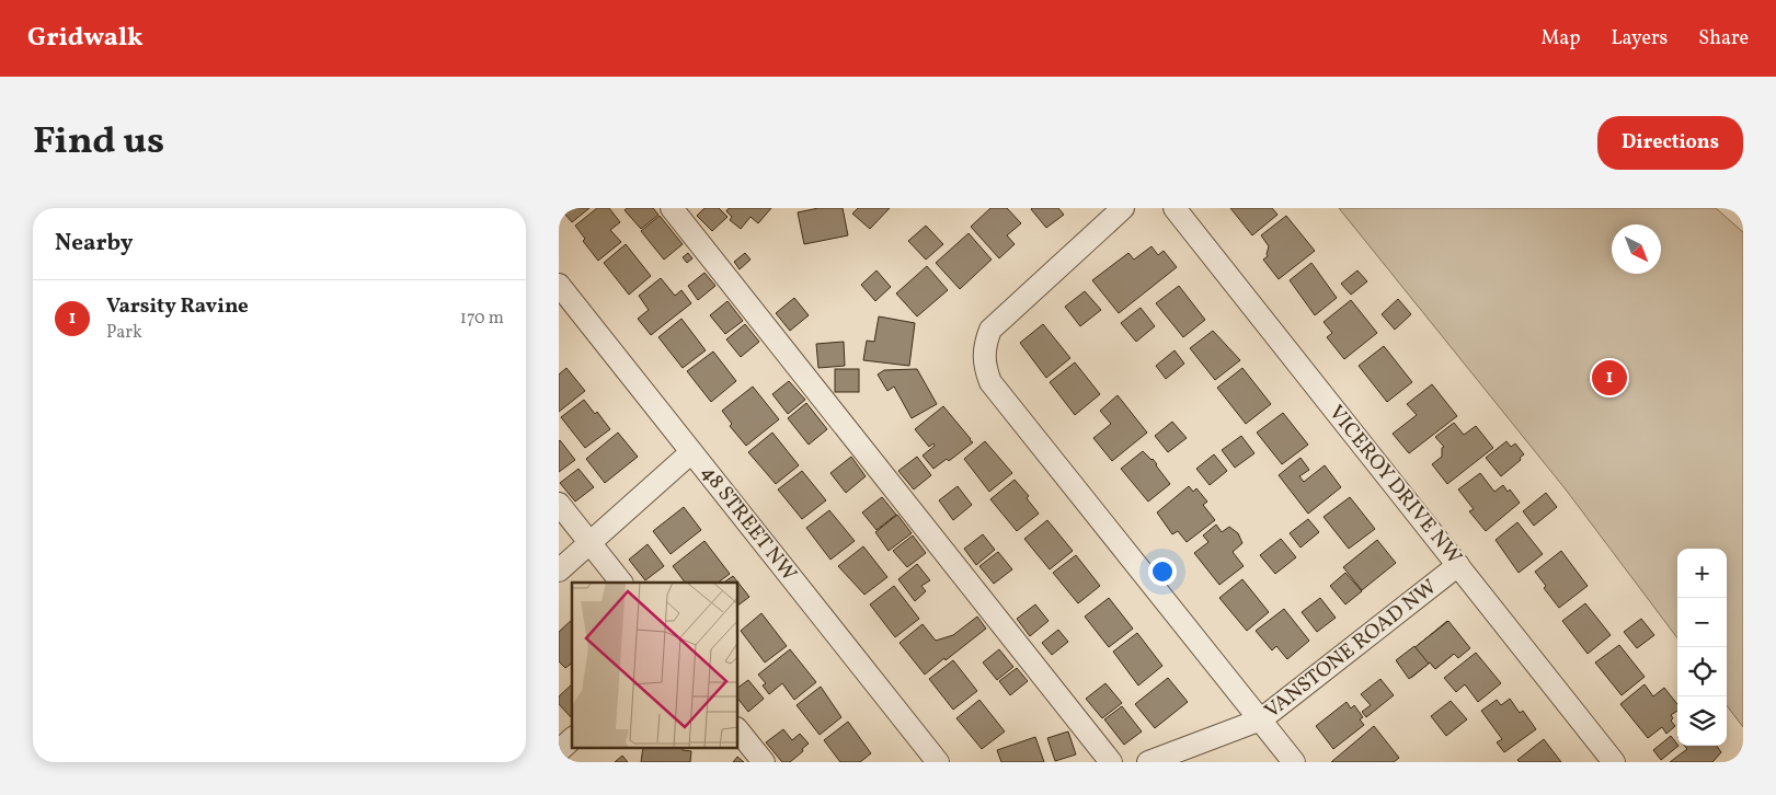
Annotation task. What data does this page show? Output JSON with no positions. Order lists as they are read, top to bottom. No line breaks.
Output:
{"streets":{"street":["VICEROY DRIVE NW","48 STREET NW","VANSTONE ROAD NW"]},"crossings":[["VICEROY DRIVE NW","VANSTONE ROAD NW"]],"north":"bottom right","page":{"header":"Gridwalk","nav":["Map","Layers","Share"],"title":"Find us","buttons":"Directions","heading":"Nearby","list":[{"mark":"1","name":"Varsity Ravine","note":"Park","value":"170 m"}],"pins":"1","map_buttons":["+","−"]}}
